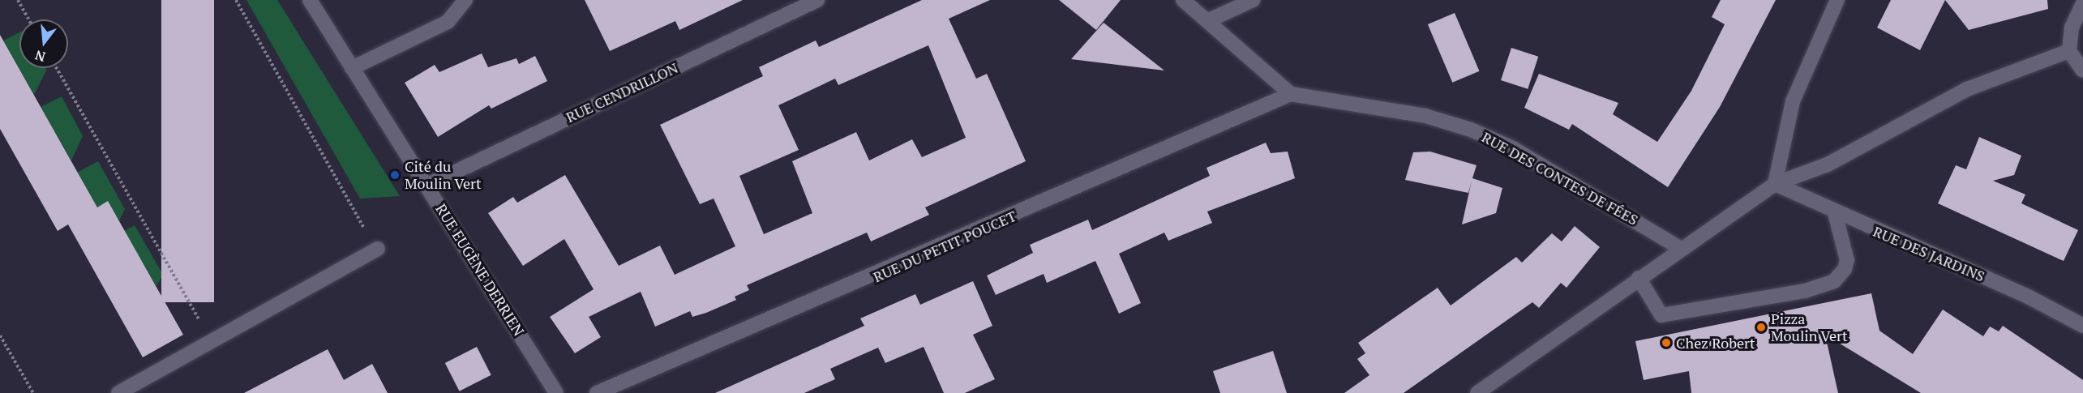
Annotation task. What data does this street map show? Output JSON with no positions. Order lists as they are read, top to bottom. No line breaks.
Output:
{"streets":{"street":["RUE CENDRILLON","RUE DES CONTES DE FÉES","RUE DU PETIT POUCET","RUE DES JARDINS","RUE EUGÈNE DERRIEN"]},"crossings":[["RUE CENDRILLON","RUE EUGÈNE DERRIEN"],["RUE DES CONTES DE FÉES","RUE DU PETIT POUCET"]],"places":["Cité du Moulin Vert","Pizza Moulin Vert","Chez Robert"],"north":"bottom"}
